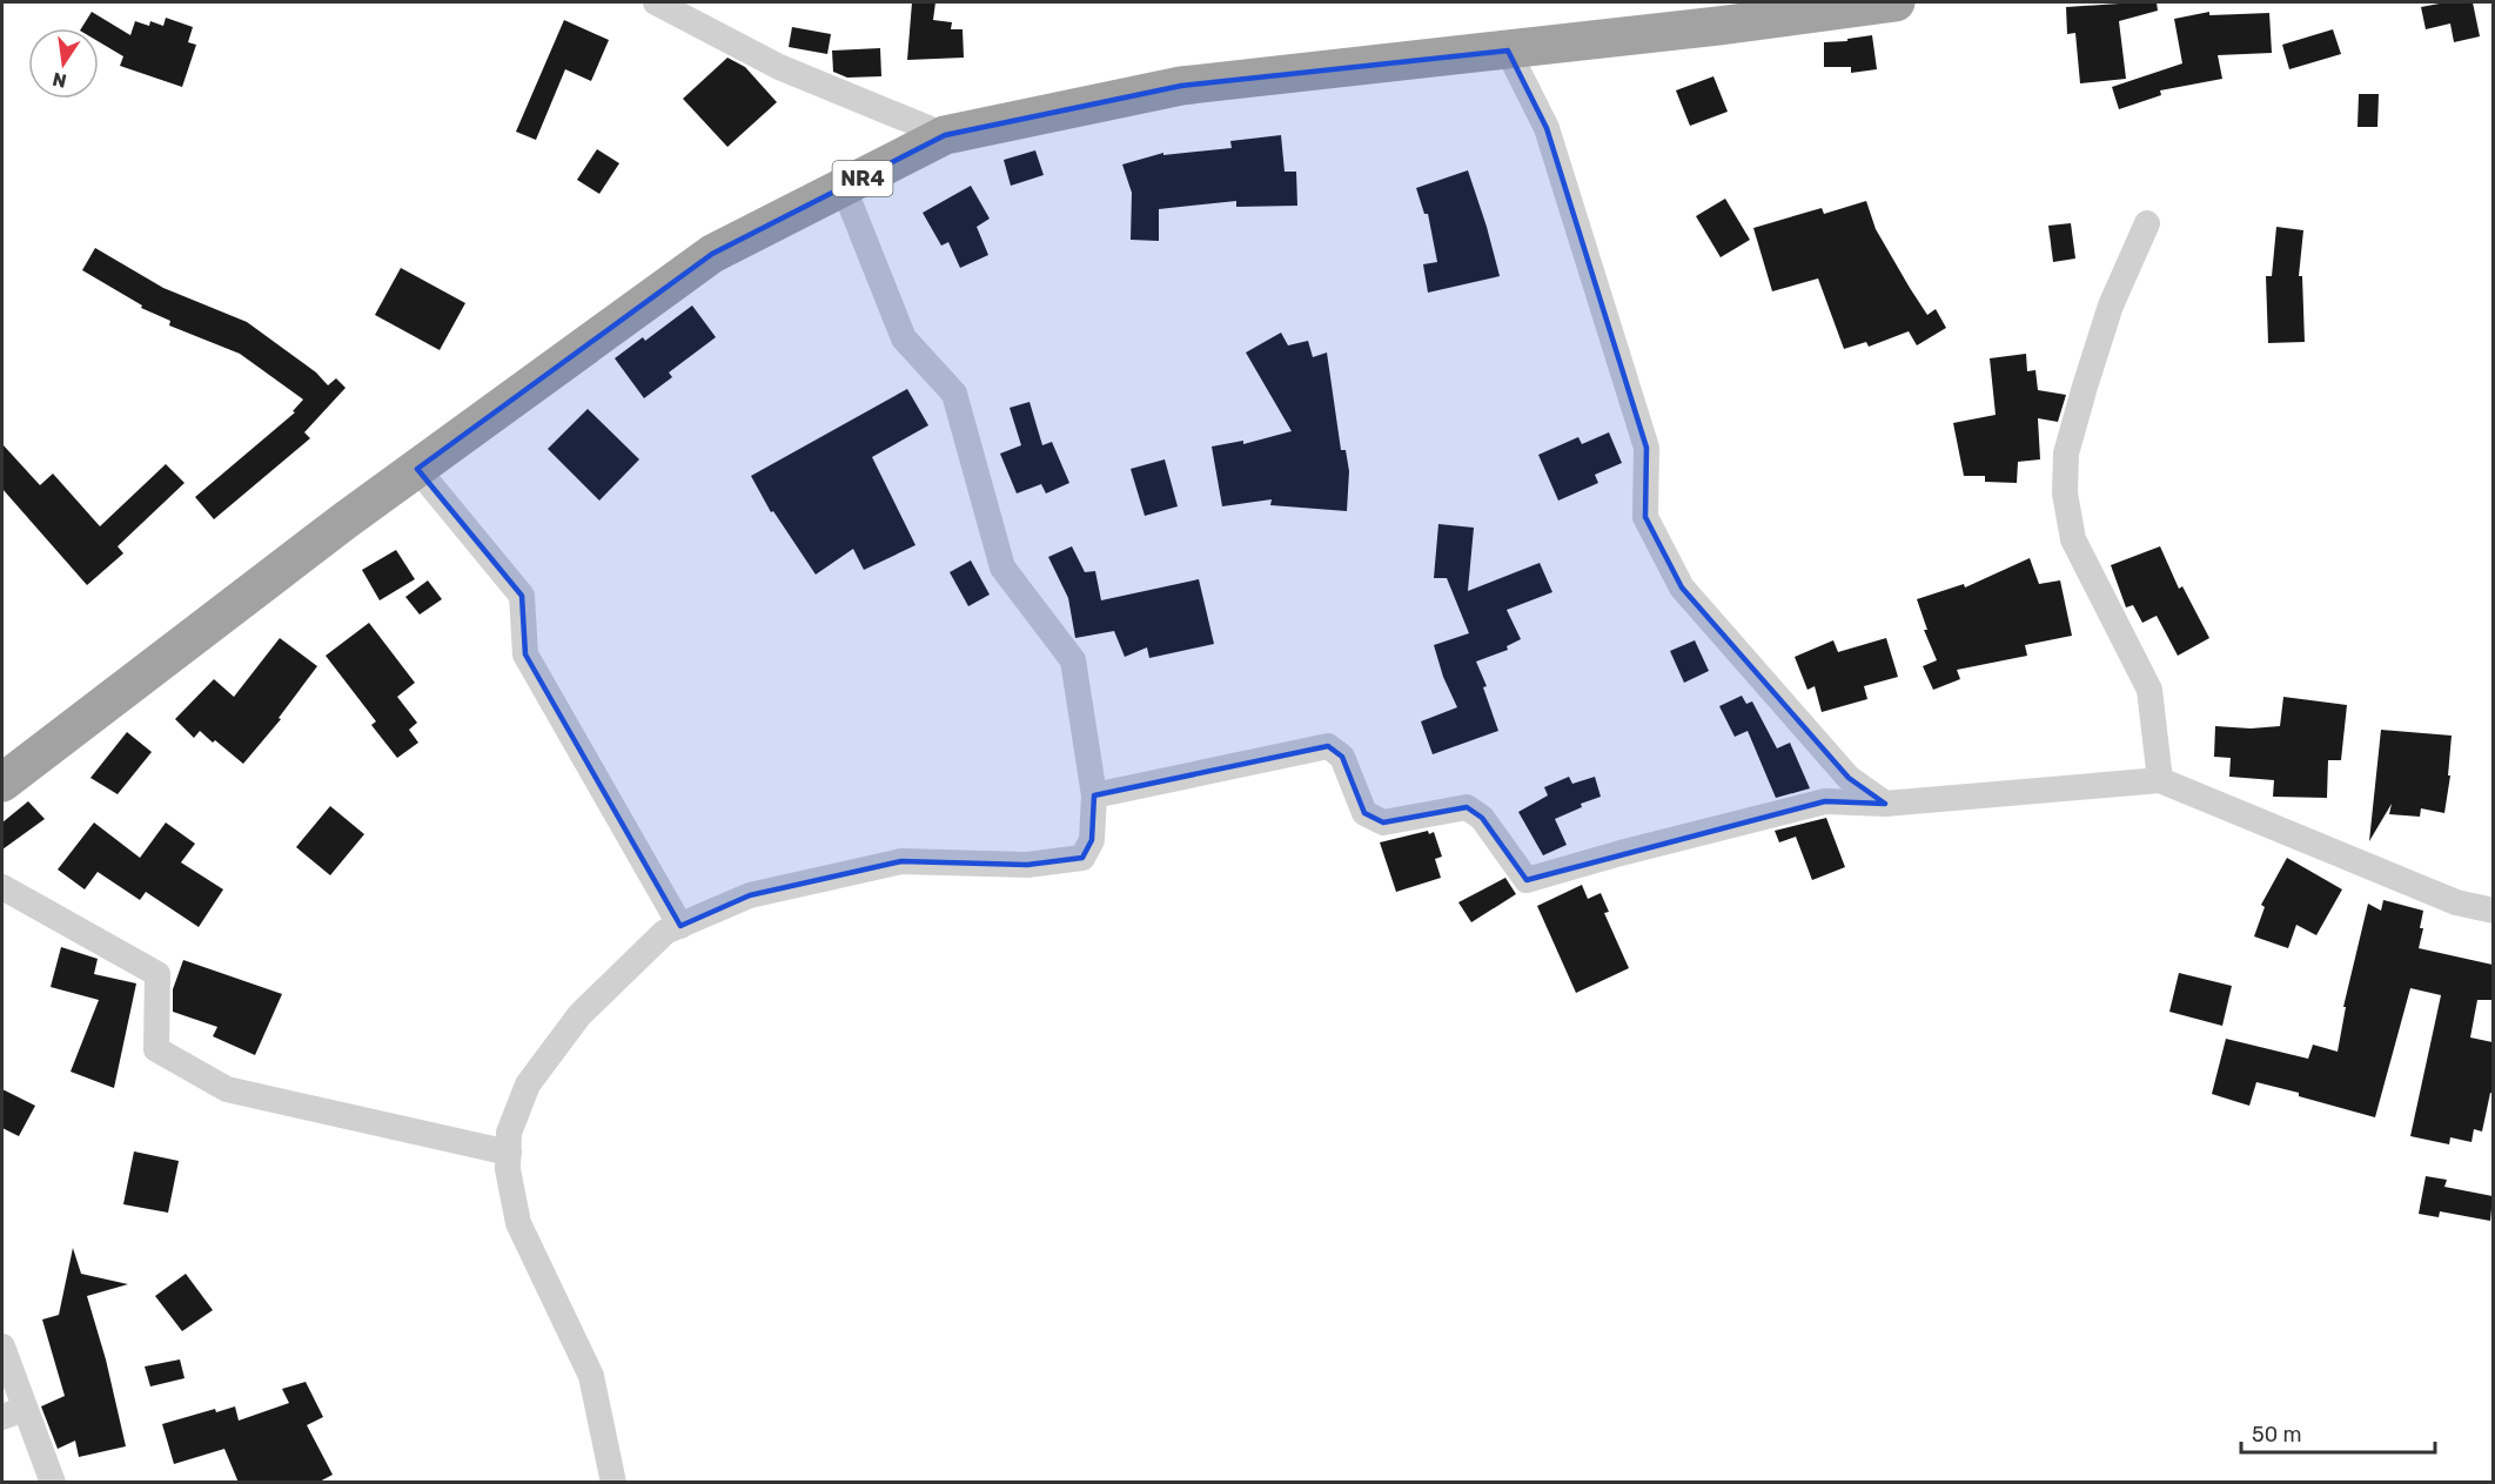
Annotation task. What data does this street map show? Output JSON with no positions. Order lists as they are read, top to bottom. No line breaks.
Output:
{"streets":{"highway":["NR4"]},"scale_bar":"50 m","north":"bottom"}
